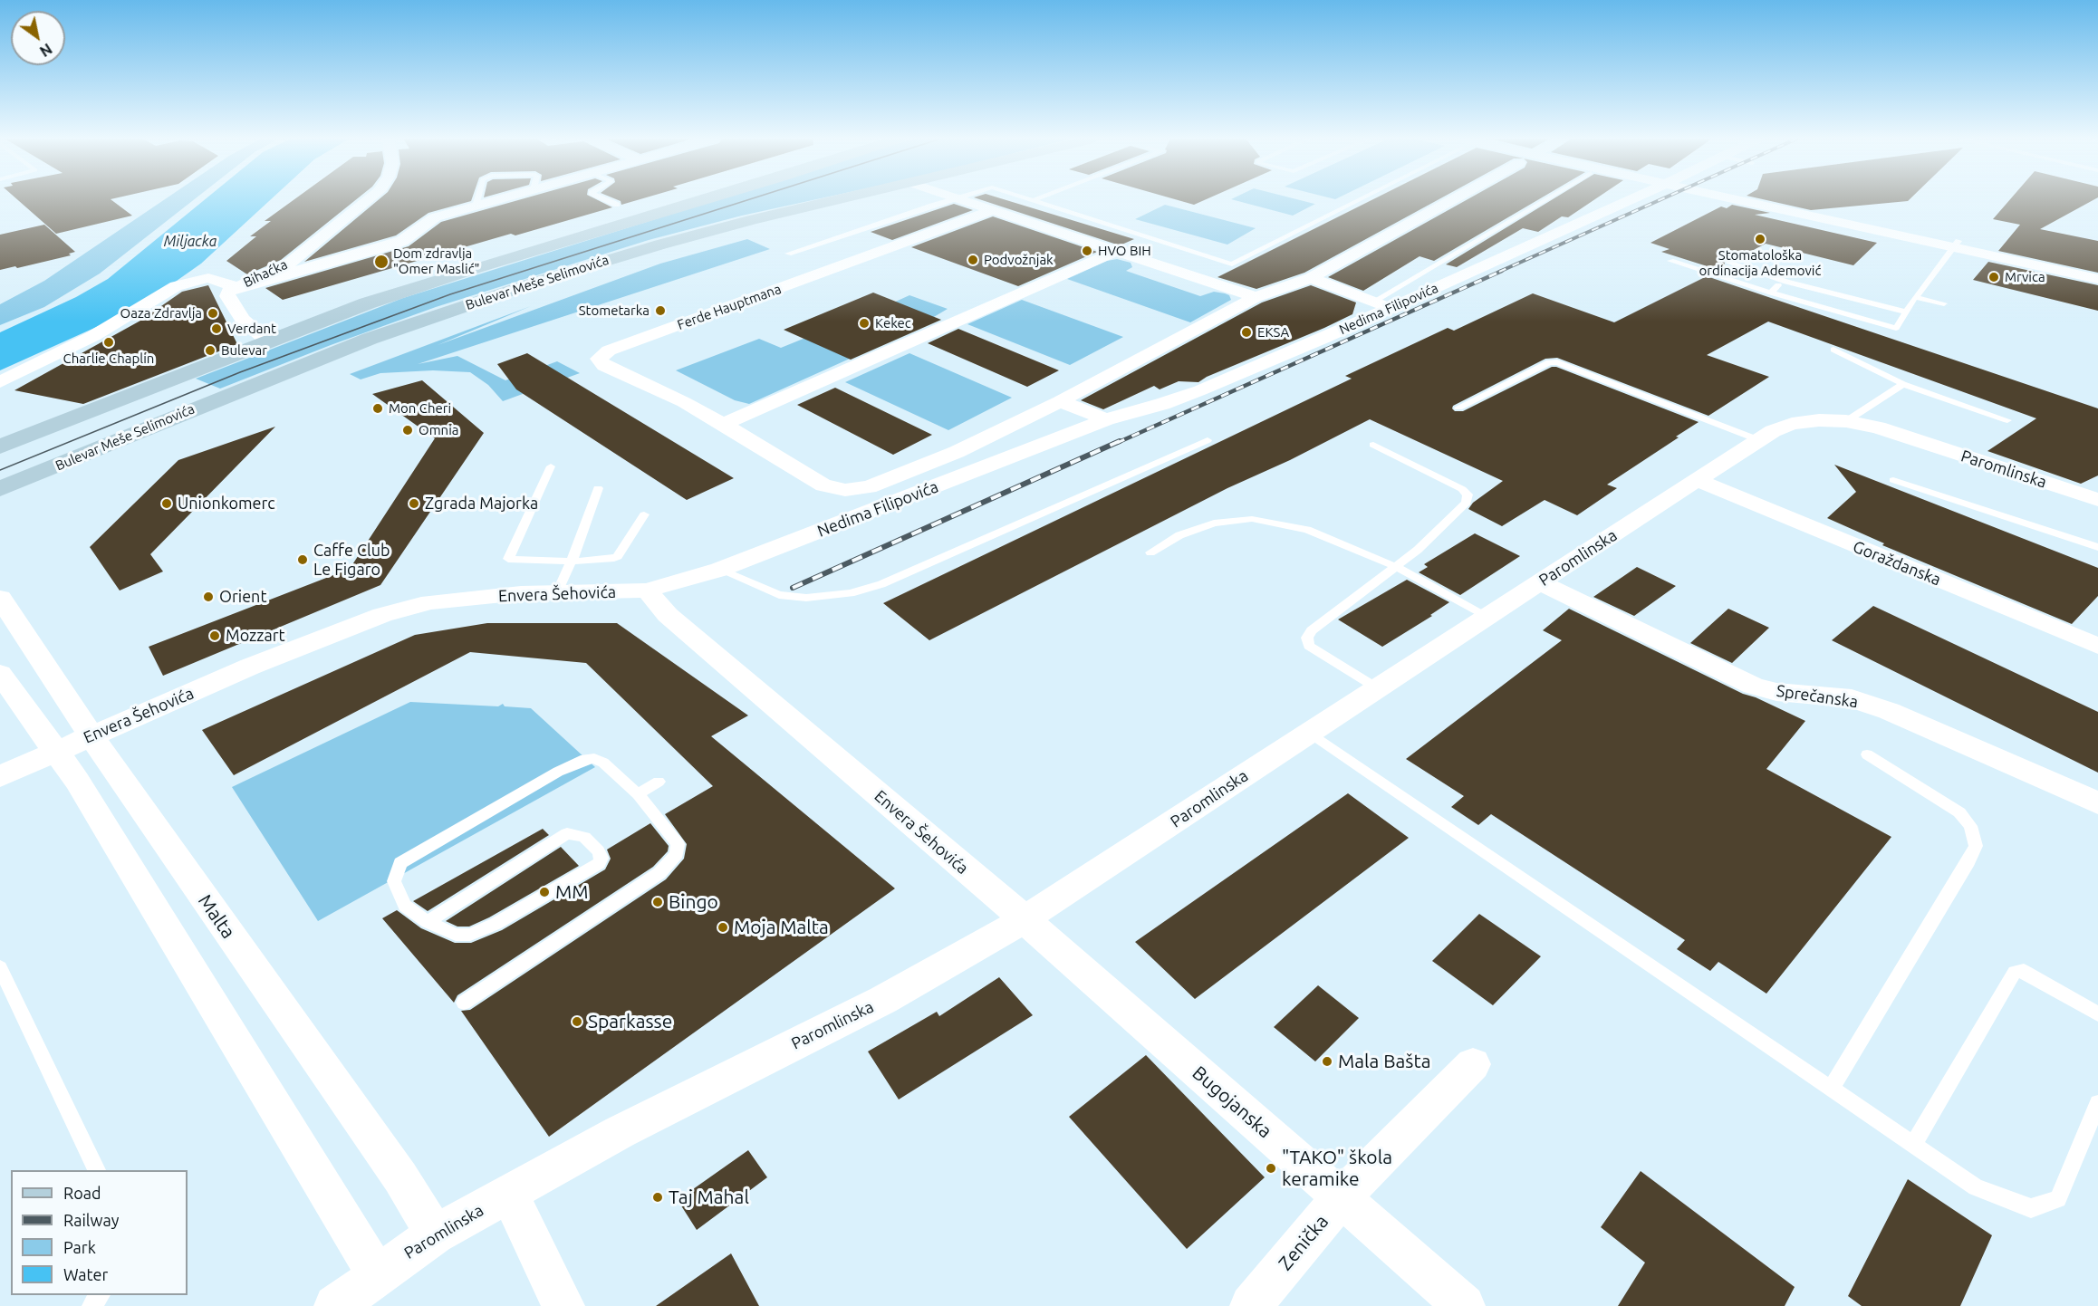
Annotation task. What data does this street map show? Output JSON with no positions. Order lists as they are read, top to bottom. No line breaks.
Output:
{"streets":{"main road":["Bulevar Meše Selimovića"],"street":["Bihaćka","Ferde Hauptmana","Nedima Filipovića","Paromlinska","Goraždanska","Envera Šehovića","Sprečanska","Malta","Bugojanska","Zenička"]},"crossings":[["Ferde Hauptmana","Nedima Filipovića"],["Nedima Filipovića","Envera Šehovića"],["Paromlinska","Goraždanska"],["Paromlinska","Envera Šehovića"],["Paromlinska","Sprečanska"],["Paromlinska","Malta"],["Paromlinska","Bugojanska"],["Envera Šehovića","Malta"],["Envera Šehovića","Bugojanska"],["Bugojanska","Zenička"]],"water":["Miljacka"],"places":["Stomatološka ordinacija Ademović","HVO BIH","Podvožnjak","Dom zdravlja \"Omer Maslić\"","Mrvica","Stometarka","Oaza Zdravlja","Kekec","Verdant","EKSA","Charlie Chaplin","Bulevar","Mon Cheri","Omnia","Unionkomerc","Zgrada Majorka","Caffe Club Le Figaro","Orient","Mozzart","MM","Bingo","Moja Malta","Sparkasse","Mala Bašta","\"TAKO\" škola keramike","Taj Mahal"],"legend":["Road","Railway","Park","Water"],"north":"bottom right"}
